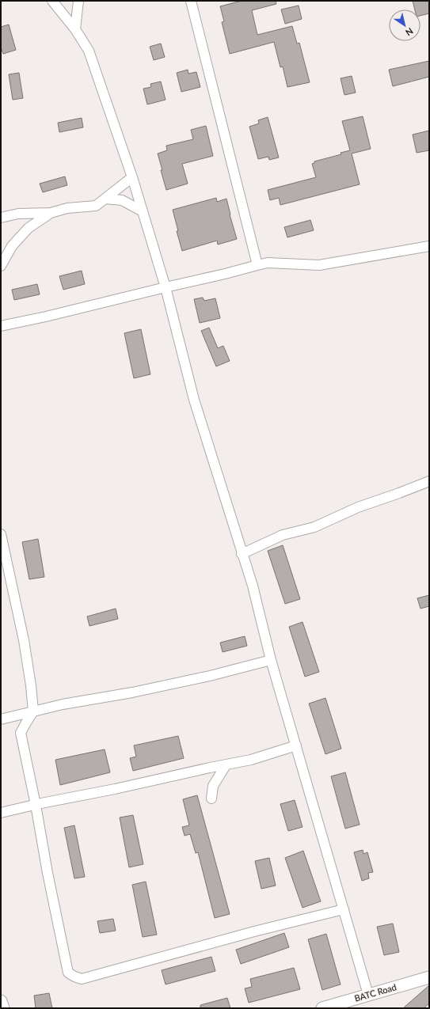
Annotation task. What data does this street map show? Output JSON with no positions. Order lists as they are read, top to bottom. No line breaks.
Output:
{"streets":{"street":["BATC Road"]},"north":"bottom right"}
